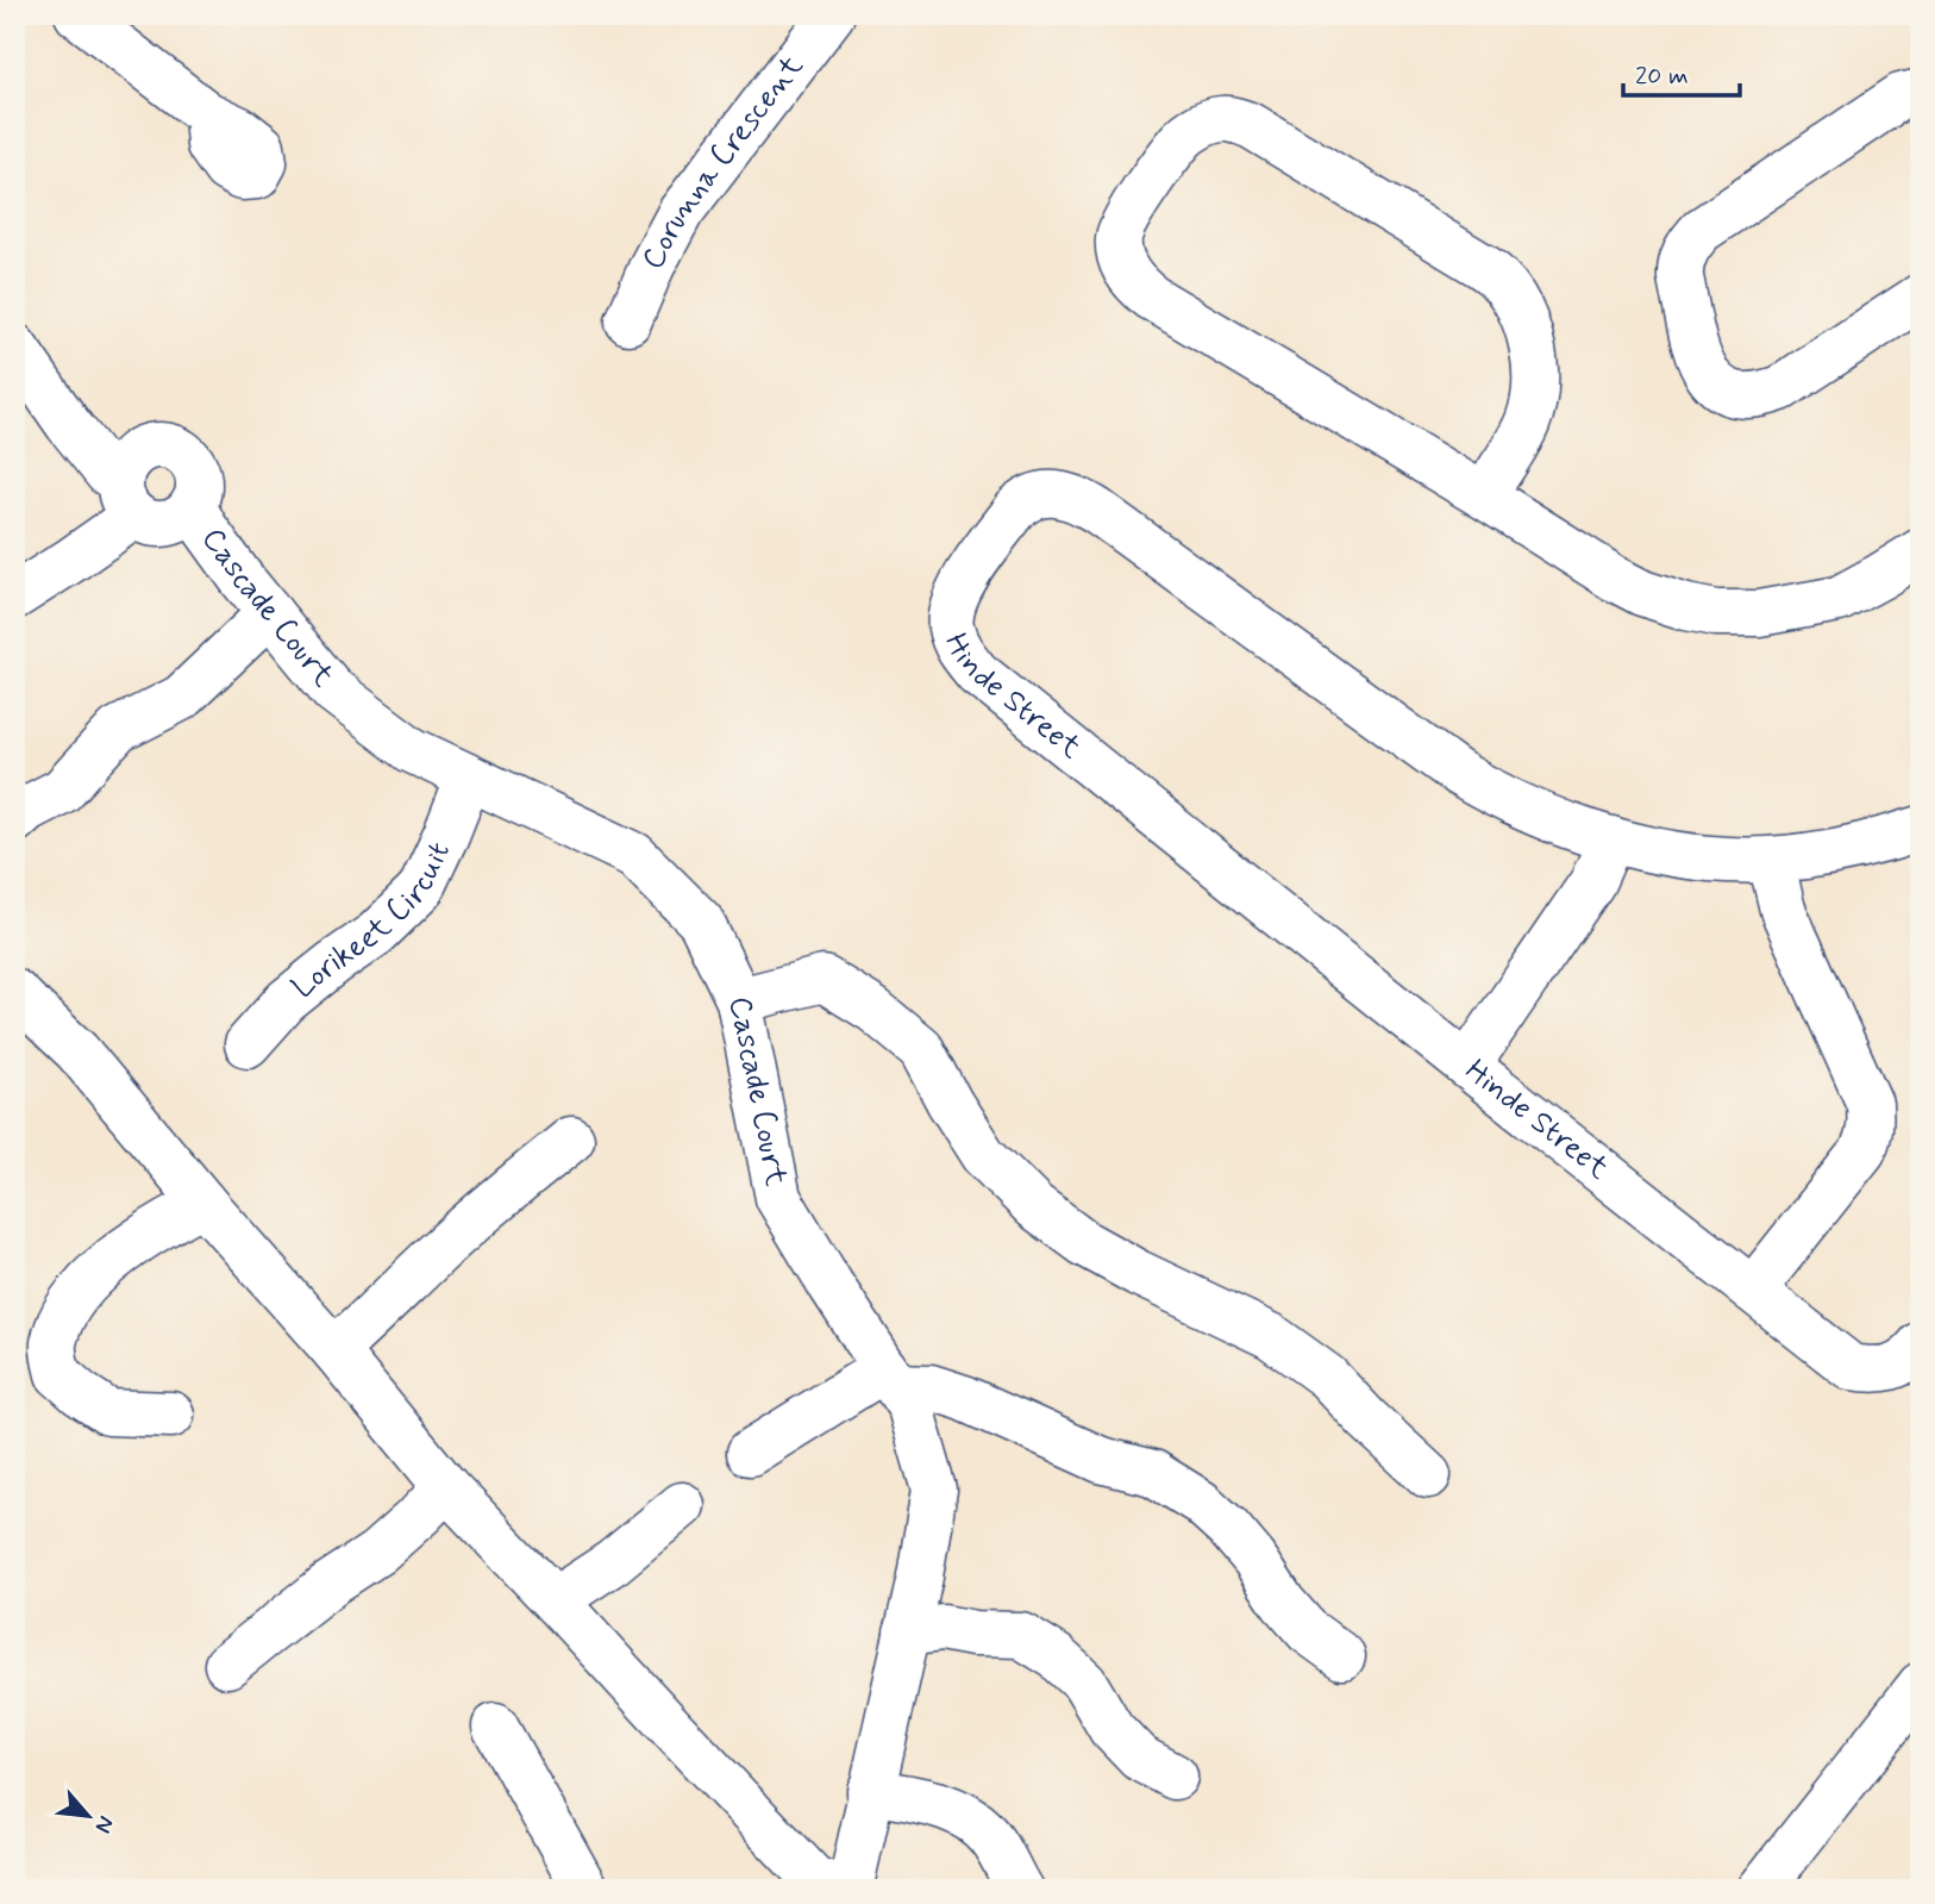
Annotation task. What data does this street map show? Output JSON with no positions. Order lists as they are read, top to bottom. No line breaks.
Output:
{"streets":{"street":["Corunna Crescent","Cascade Court","Hinde Street","Lorikeet Circuit"]},"crossings":[["Cascade Court","Lorikeet Circuit"]],"scale_bar":"20 m","north":"bottom right"}
